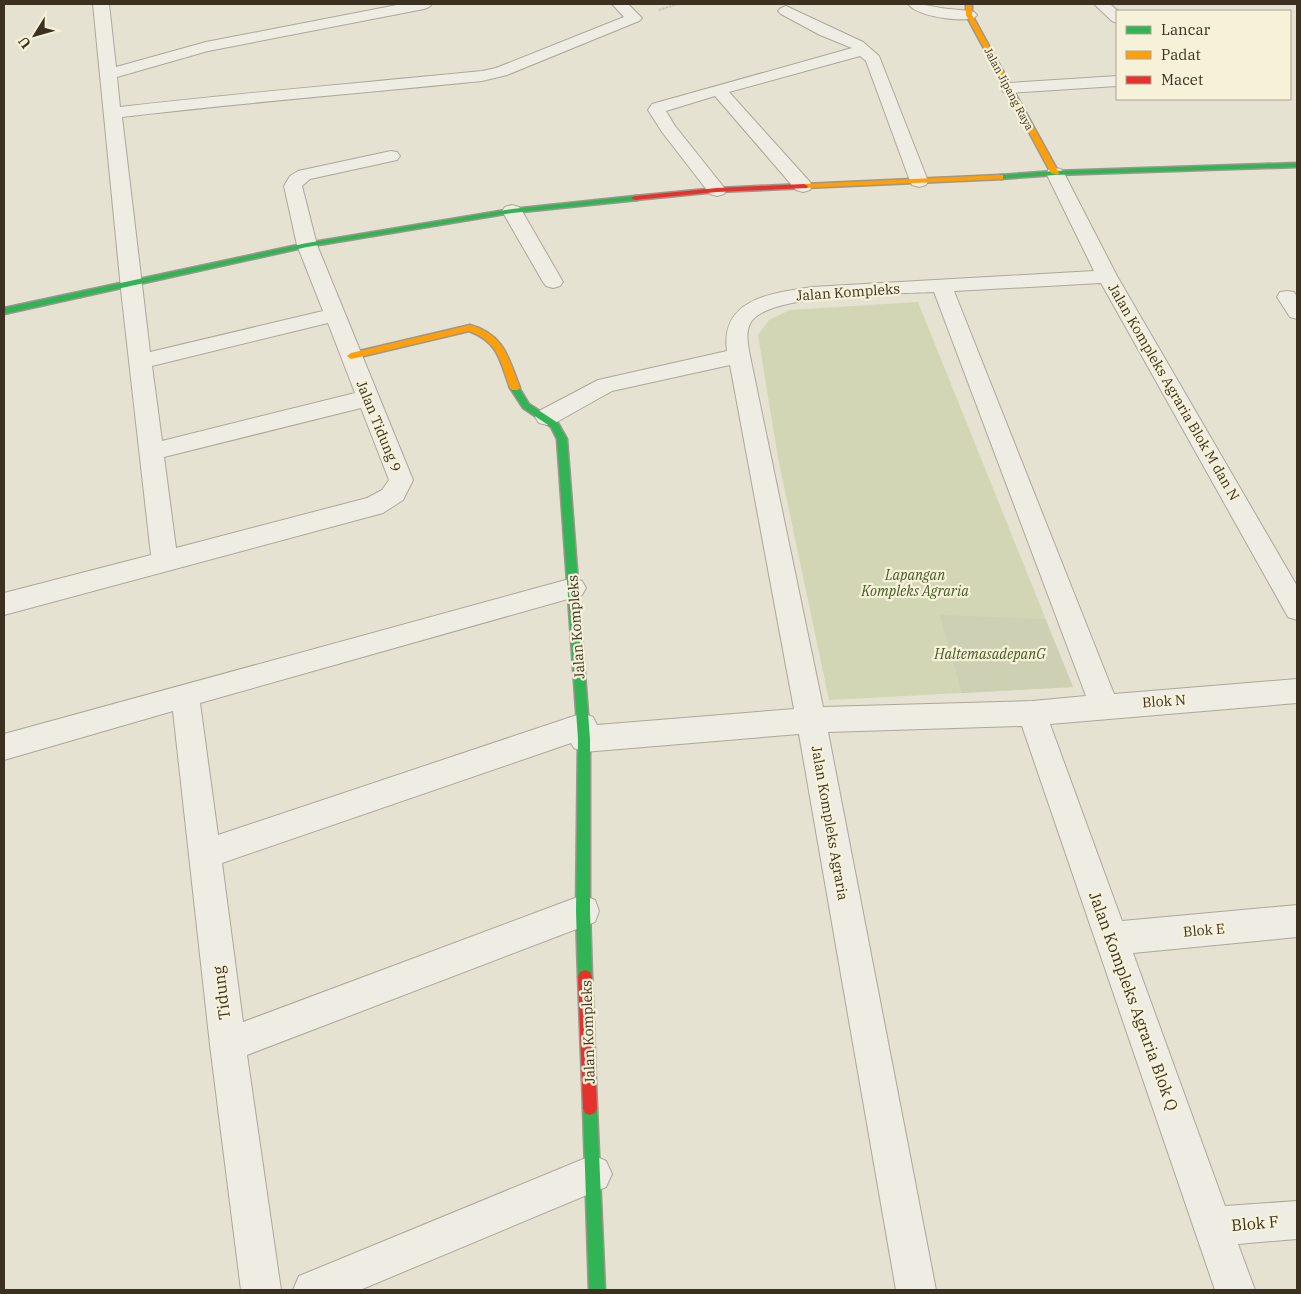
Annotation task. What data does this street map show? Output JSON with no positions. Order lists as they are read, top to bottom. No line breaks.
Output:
{"streets":{"street":["Jalan Jipang Raya","Jalan Kompleks","Jalan Kompleks Agraria Blok M dan N","Jalan Tidung 9","Blok N","Jalan Kompleks Agraria","Blok E","Tidung","Jalan Kompleks Agraria Blok Q","Blok F"]},"crossings":[["Jalan Jipang Raya","Jalan Kompleks Agraria Blok M dan N"],["Jalan Kompleks","Jalan Kompleks Agraria Blok M dan N"],["Jalan Kompleks","Blok N"],["Jalan Kompleks","Jalan Kompleks Agraria"],["Blok N","Jalan Kompleks Agraria"],["Blok N","Tidung"],["Blok N","Jalan Kompleks Agraria Blok Q"],["Blok E","Jalan Kompleks Agraria Blok Q"],["Jalan Kompleks Agraria Blok Q","Blok F"]],"parks":["Lapangan Kompleks Agraria","HaltemasadepanG"],"legend":["Lancar","Padat","Macet"],"north":"bottom left"}
